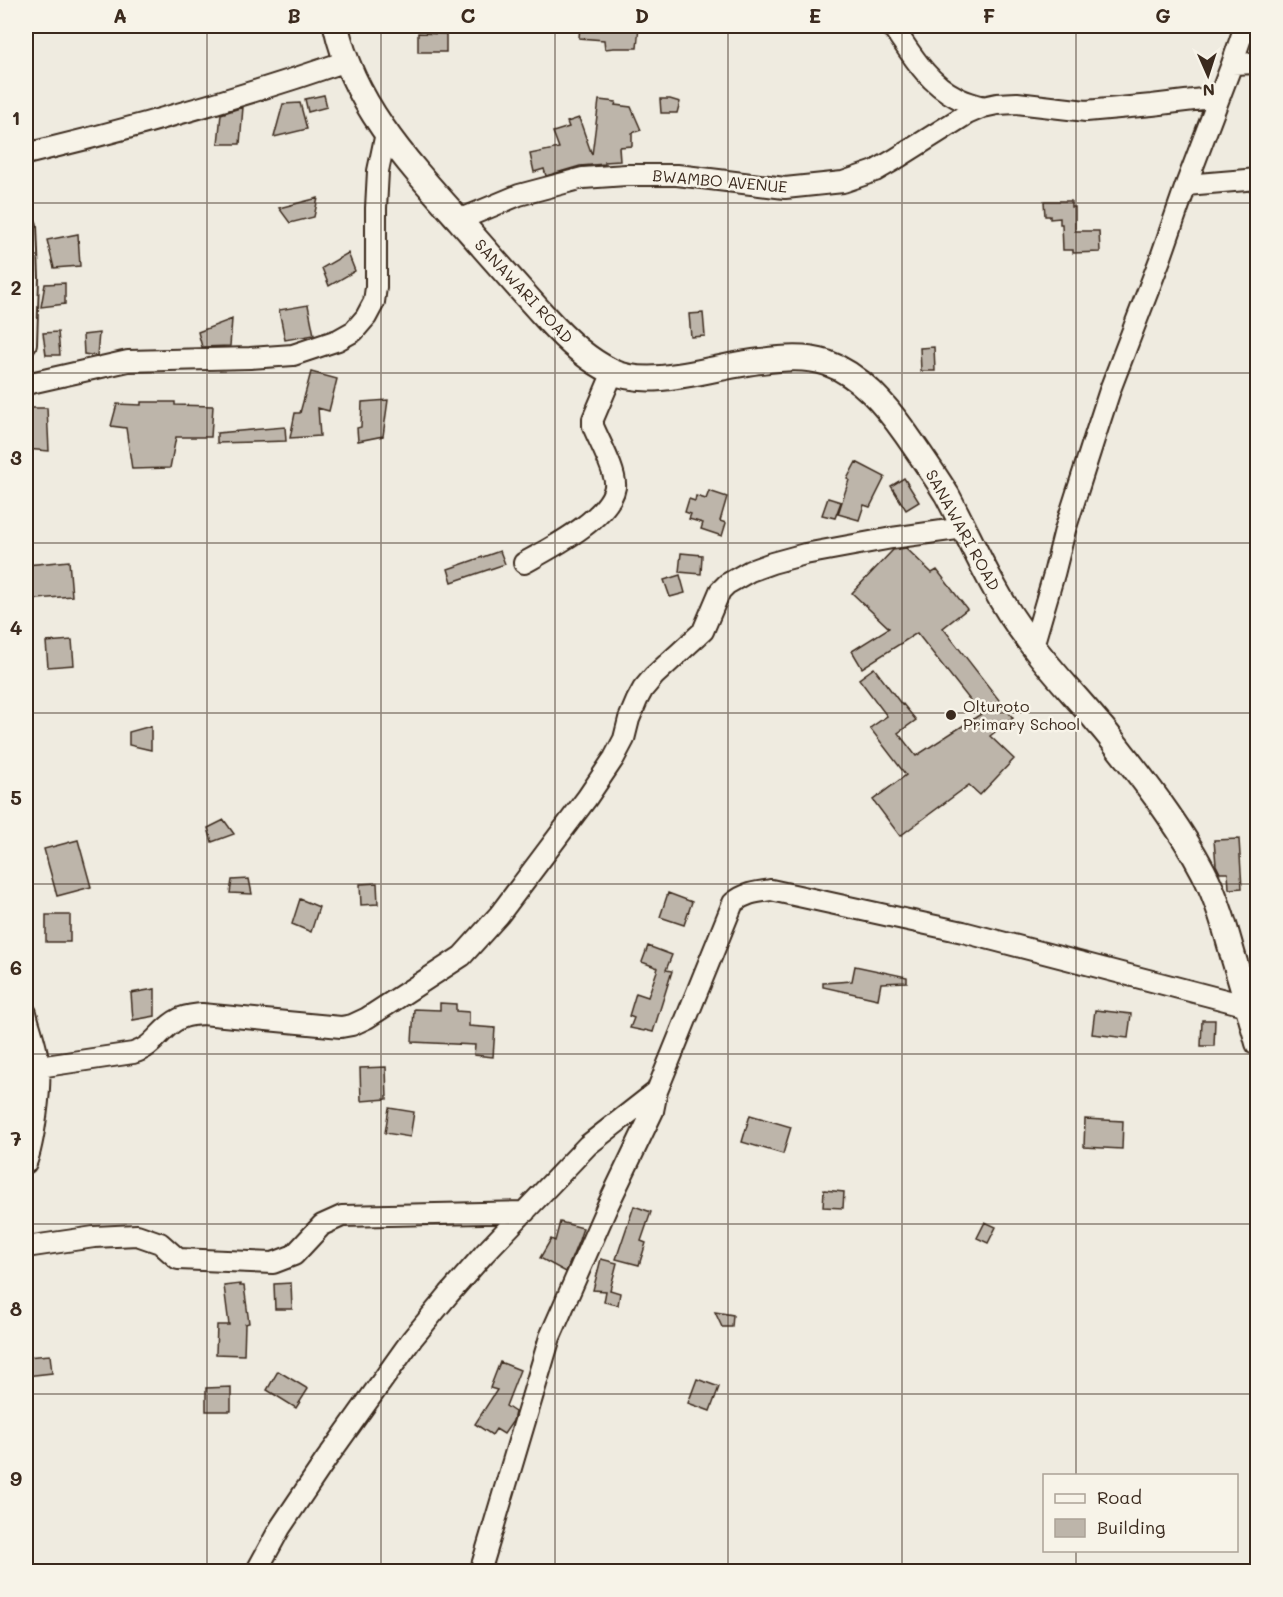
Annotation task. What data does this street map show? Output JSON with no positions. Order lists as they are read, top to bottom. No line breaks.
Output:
{"streets":{"street":["BWAMBO AVENUE","SANAWARI ROAD"]},"crossings":[["BWAMBO AVENUE","SANAWARI ROAD"]],"places":["Olturoto Primary School"],"legend":["Road","Building"],"north":"bottom","grid":{"columns":["A","B","C","D","E","F","G"],"rows":["1","2","3","4","5","6","7","8","9"]}}
